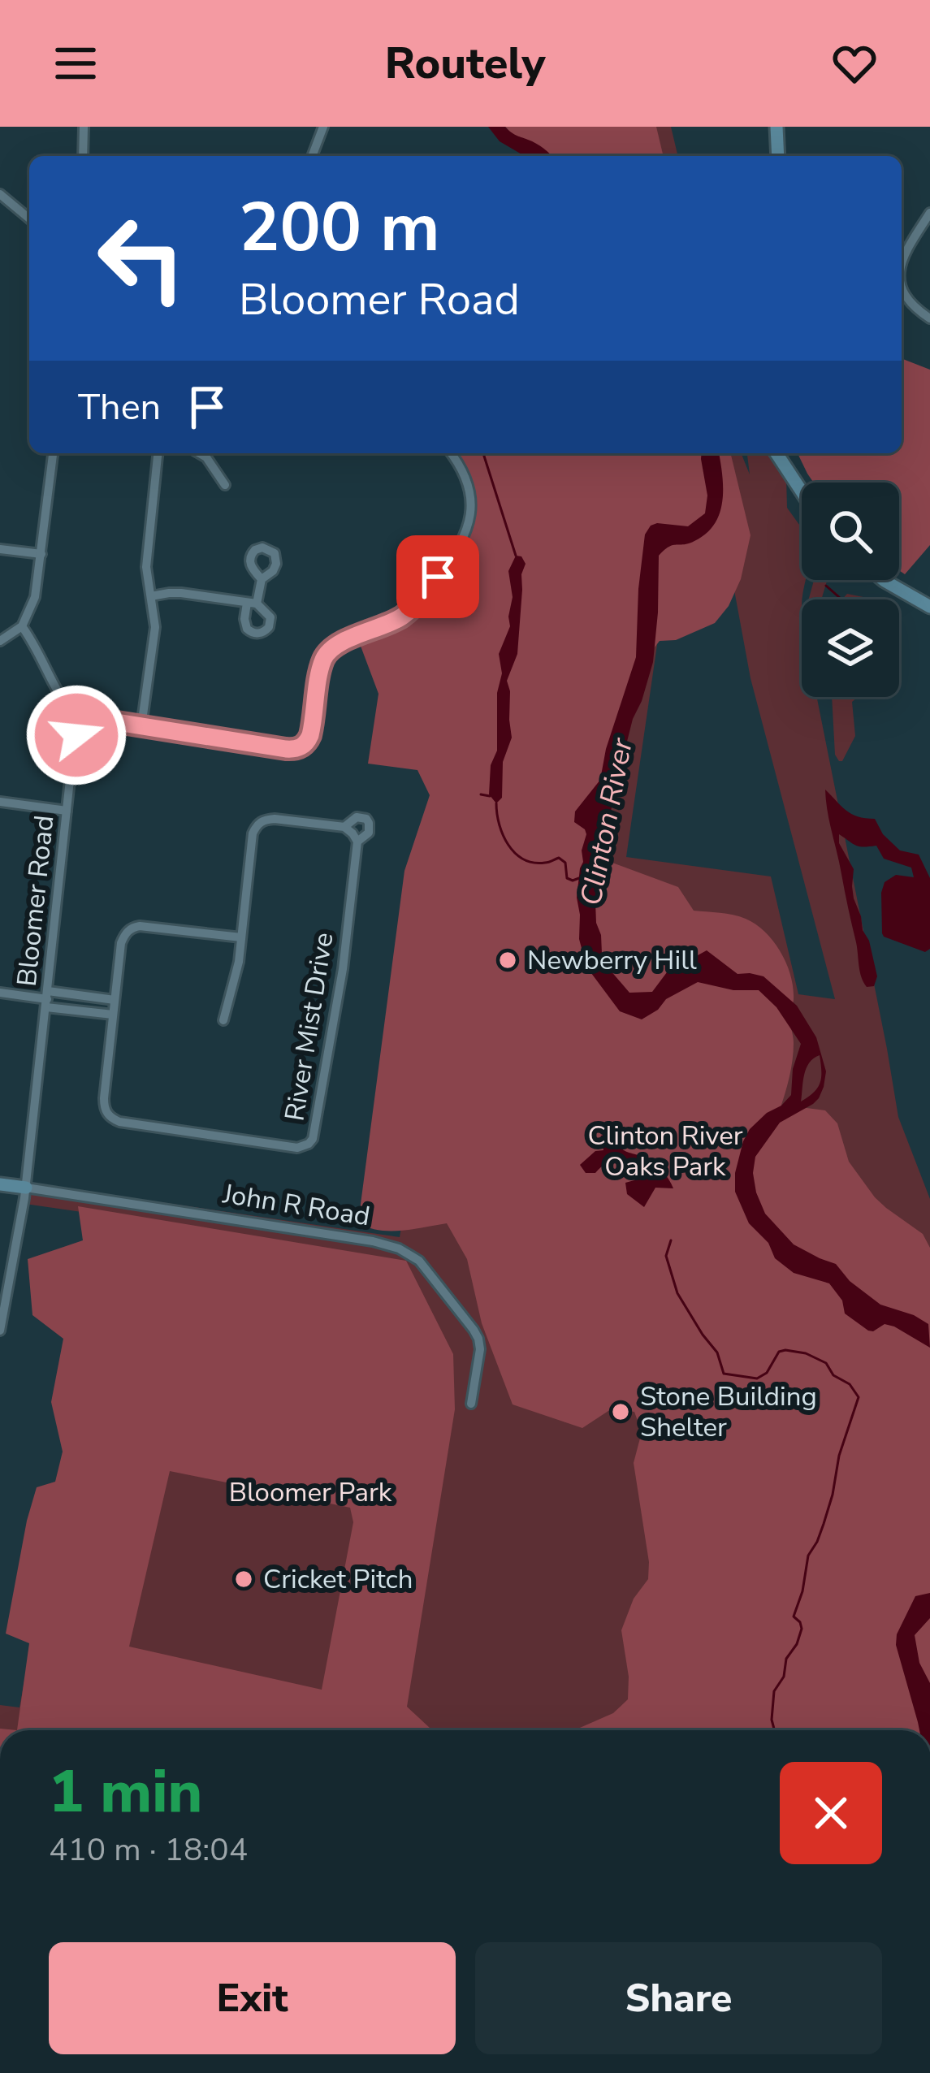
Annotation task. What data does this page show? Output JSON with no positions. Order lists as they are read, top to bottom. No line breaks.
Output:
{"streets":{"street":["Bloomer Road","River Mist Drive","John R Road"]},"crossings":[["Bloomer Road","John R Road"]],"water":["Clinton River"],"parks":["Clinton River Oaks Park","Bloomer Park"],"places":["Newberry Hill","Stone Building Shelter","Cricket Pitch"],"page":{"header":"Routely","turn":["200 m","Bloomer Road"],"then":"Then","heading":["1 min","410 m · 18:04"],"buttons":["Exit","Share"]}}
